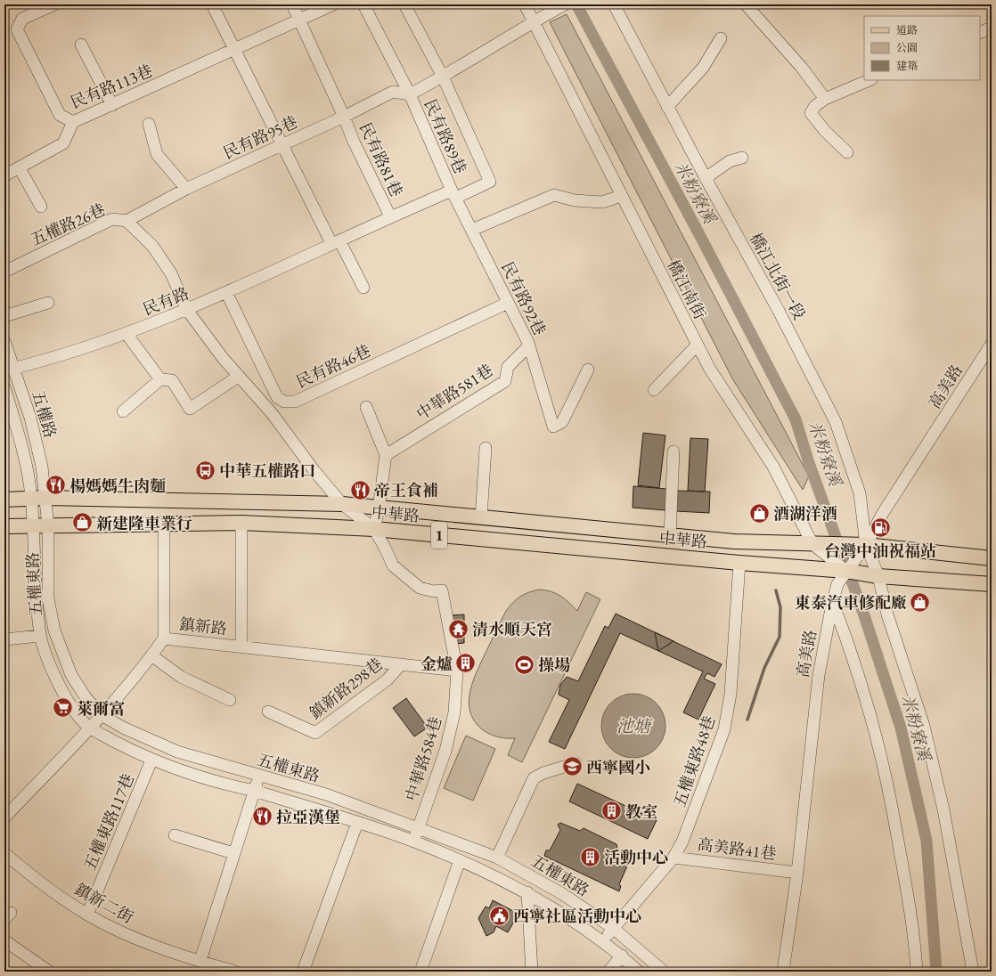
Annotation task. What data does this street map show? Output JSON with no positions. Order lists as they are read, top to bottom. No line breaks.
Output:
{"streets":{"main road":["中華路","1"],"street":["民有路113巷","民有路89巷","民有路95巷","民有路81巷","五權路26巷","橋江北街一段","橋江南街","民有路92巷","民有路","民有路46巷","高美路","中華路581巷","五權路","五權東路","鎮新路","鎮新路298巷","中華路584巷","五權東路48巷","五權東路117巷","高美路41巷","鎮新二街"]},"crossings":[["民有路113巷","民有路81巷"],["民有路89巷","民有路95巷"],["民有路89巷","民有路92巷"],["民有路89巷","民有路"],["民有路95巷","民有路81巷"],["民有路95巷","五權路26巷"],["民有路81巷","民有路"],["橋江北街一段","高美路"],["橋江北街一段","1"],["橋江南街","高美路"],["橋江南街","中華路"],["橋江南街","1"],["民有路92巷","民有路"],["民有路92巷","民有路46巷"],["民有路92巷","中華路581巷"],["民有路","民有路46巷"],["民有路","五權路"],["高美路","中華路"],["高美路","1"],["高美路","高美路41巷"],["五權路","中華路"],["五權路","五權東路"],["中華路","1"],["中華路","五權東路"],["中華路","中華路584巷"],["中華路","五權東路48巷"],["五權東路","鎮新路"],["五權東路","中華路584巷"],["五權東路","五權東路48巷"],["五權東路","五權東路117巷"],["鎮新路","鎮新路298巷"],["鎮新路","中華路584巷"],["五權東路48巷","高美路41巷"],["五權東路117巷","鎮新二街"]],"water":["米粉寮溪","池塘"],"places":{"bus stop":["中華五權路口"],"restaurant":["楊媽媽牛肉麵","帝王食補","拉亞漢堡"],"shop":["酒湖洋酒","新建隆車業行","東泰汽車修配廠"],"fuel station":["台灣中油祝福站"],"temple":["清水順天宮"],"building":["金爐","教室","活動中心"],"sports":["操場"],"supermarket":["萊爾富"],"school or university":["西寧國小"],"public building":["西寧社區活動中心"]},"legend":["道路","公園","建築"]}
